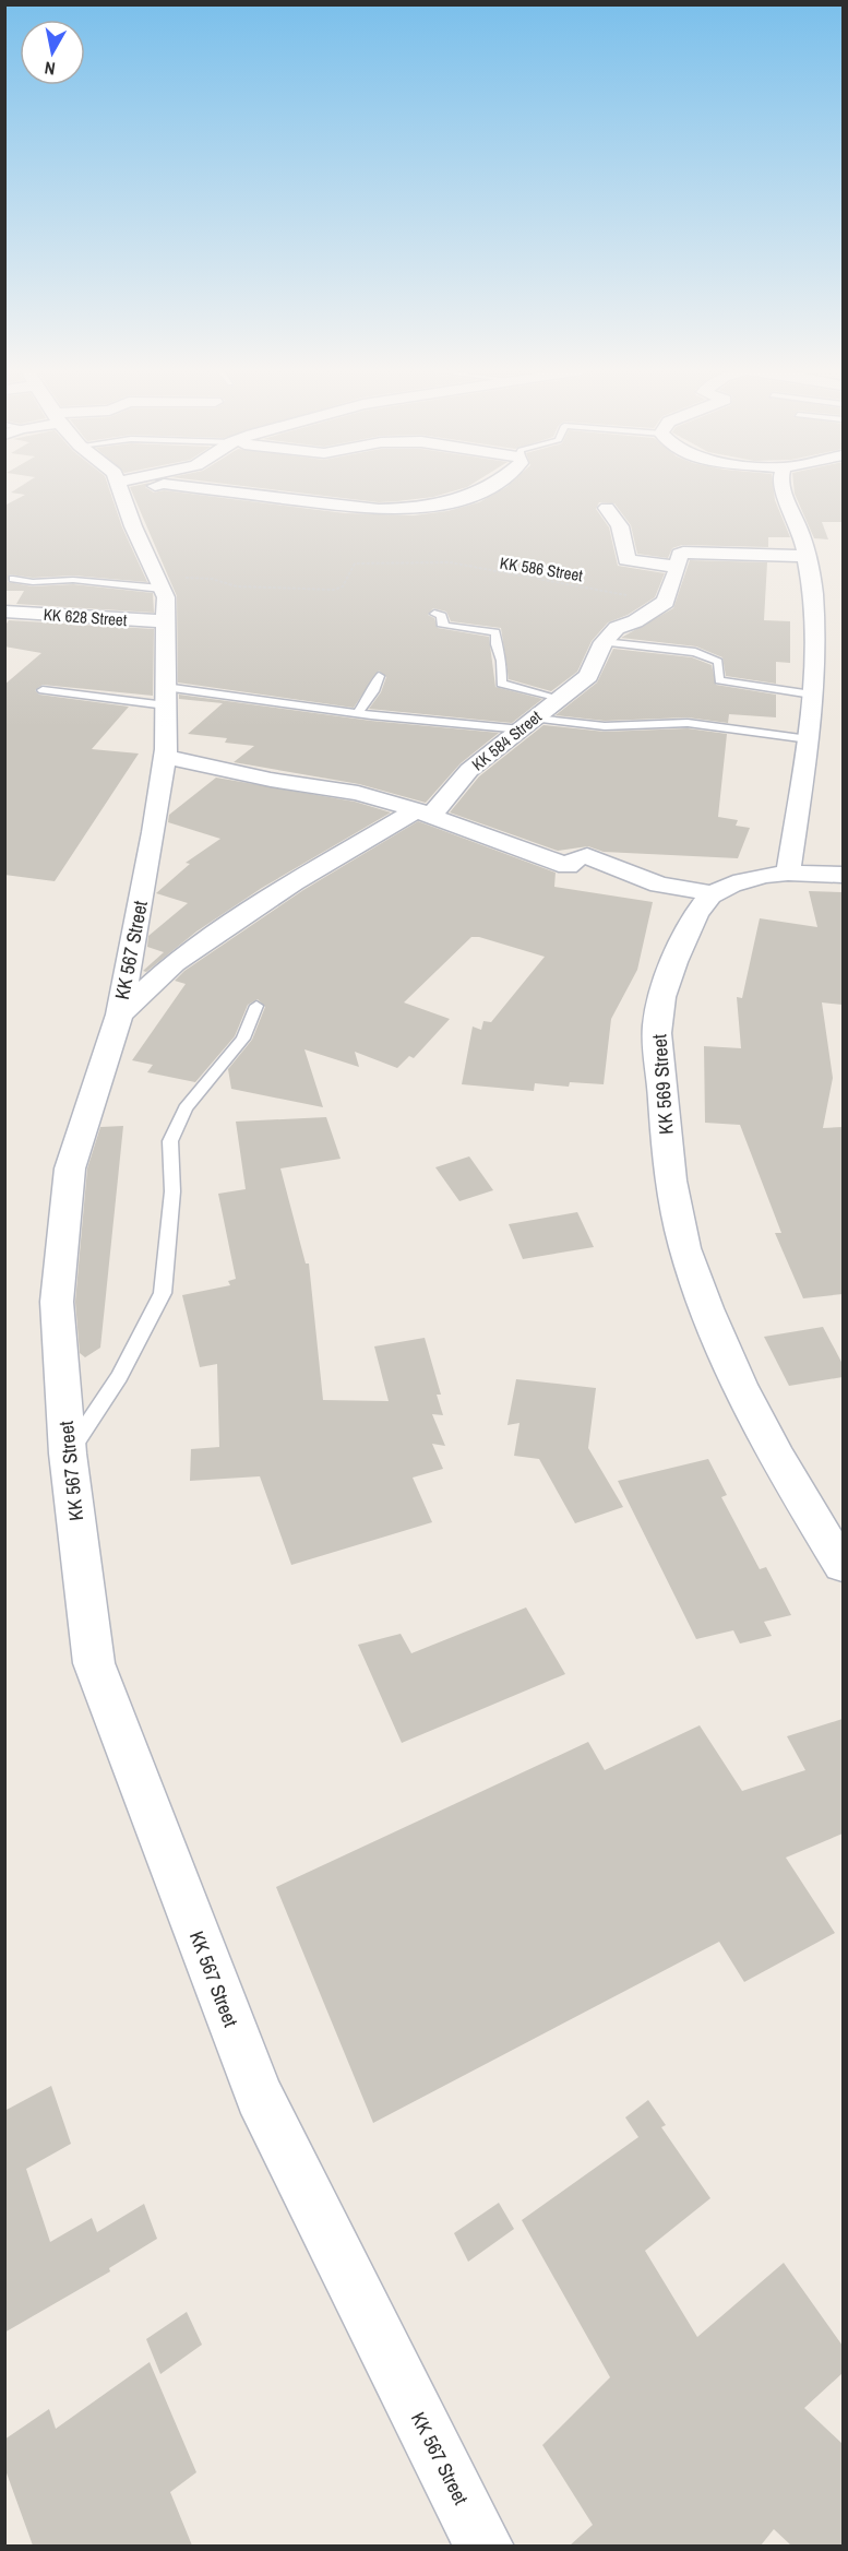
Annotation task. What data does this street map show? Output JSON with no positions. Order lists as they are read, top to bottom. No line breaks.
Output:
{"streets":{"street":["KK 628 Street","KK 584 Street","KK 567 Street","KK 569 Street"],"path":["KK 586 Street"]},"crossings":[["KK 586 Street","KK 628 Street"],["KK 586 Street","KK 584 Street"],["KK 586 Street","KK 567 Street"],["KK 628 Street","KK 567 Street"],["KK 584 Street","KK 567 Street"]],"north":"bottom"}
